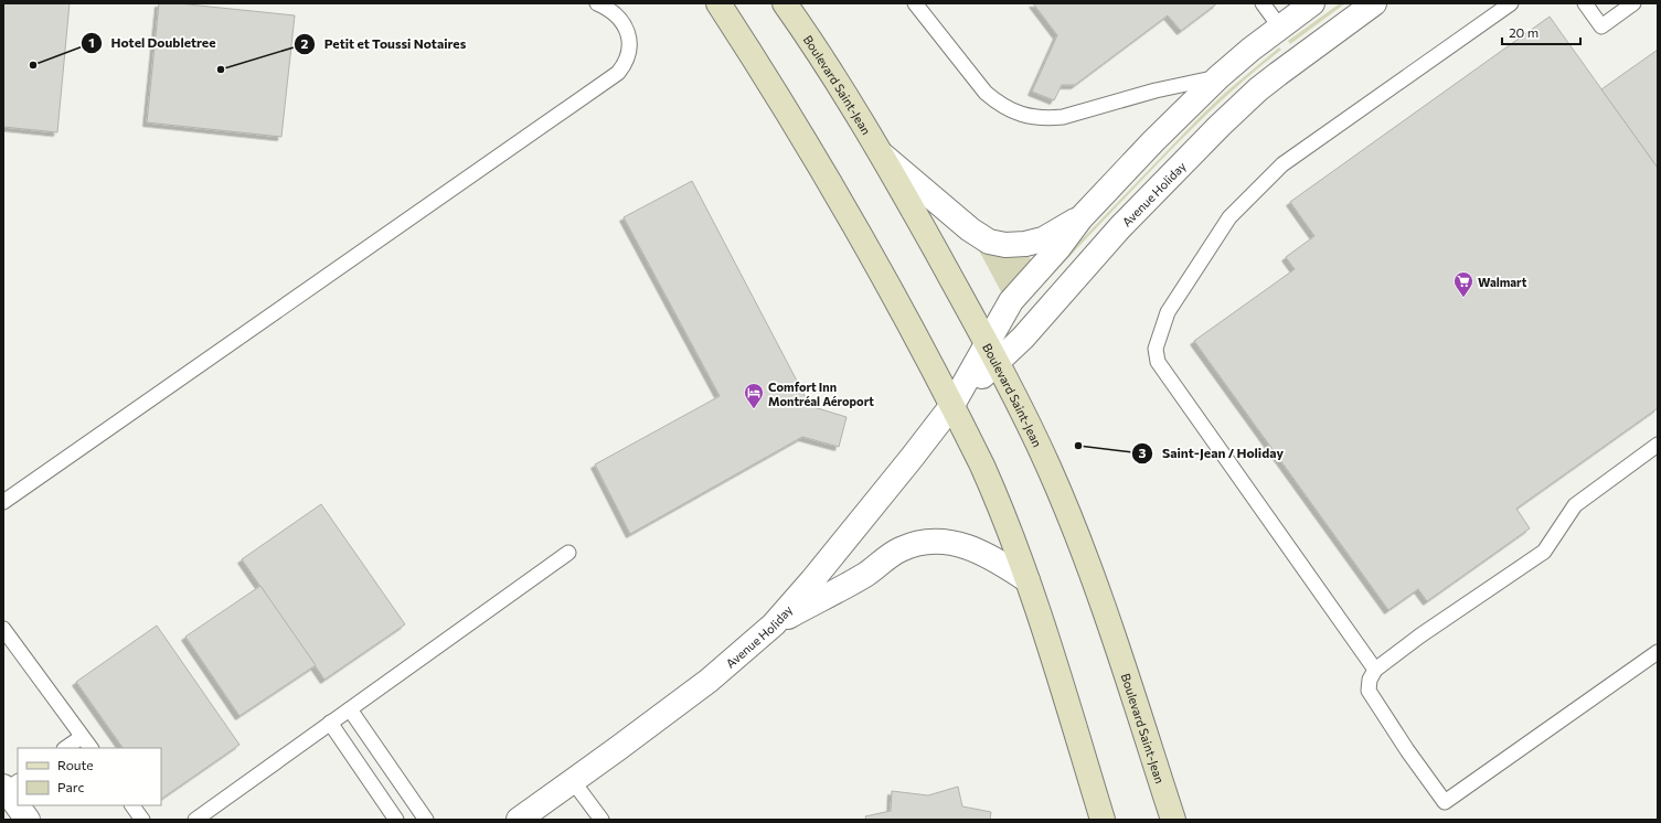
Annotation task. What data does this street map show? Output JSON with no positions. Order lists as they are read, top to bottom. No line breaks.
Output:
{"streets":{"main road":["Boulevard Saint-Jean"],"street":["Avenue Holiday"]},"crossings":[["Boulevard Saint-Jean","Avenue Holiday"]],"places":{"other":["Hotel Doubletree","Petit et Toussi Notaires","Saint-Jean / Holiday"],"supermarket":["Walmart"],"hotel":["Comfort Inn Montréal Aéroport"]},"legend":["Route","Parc"],"scale_bar":"20 m"}
